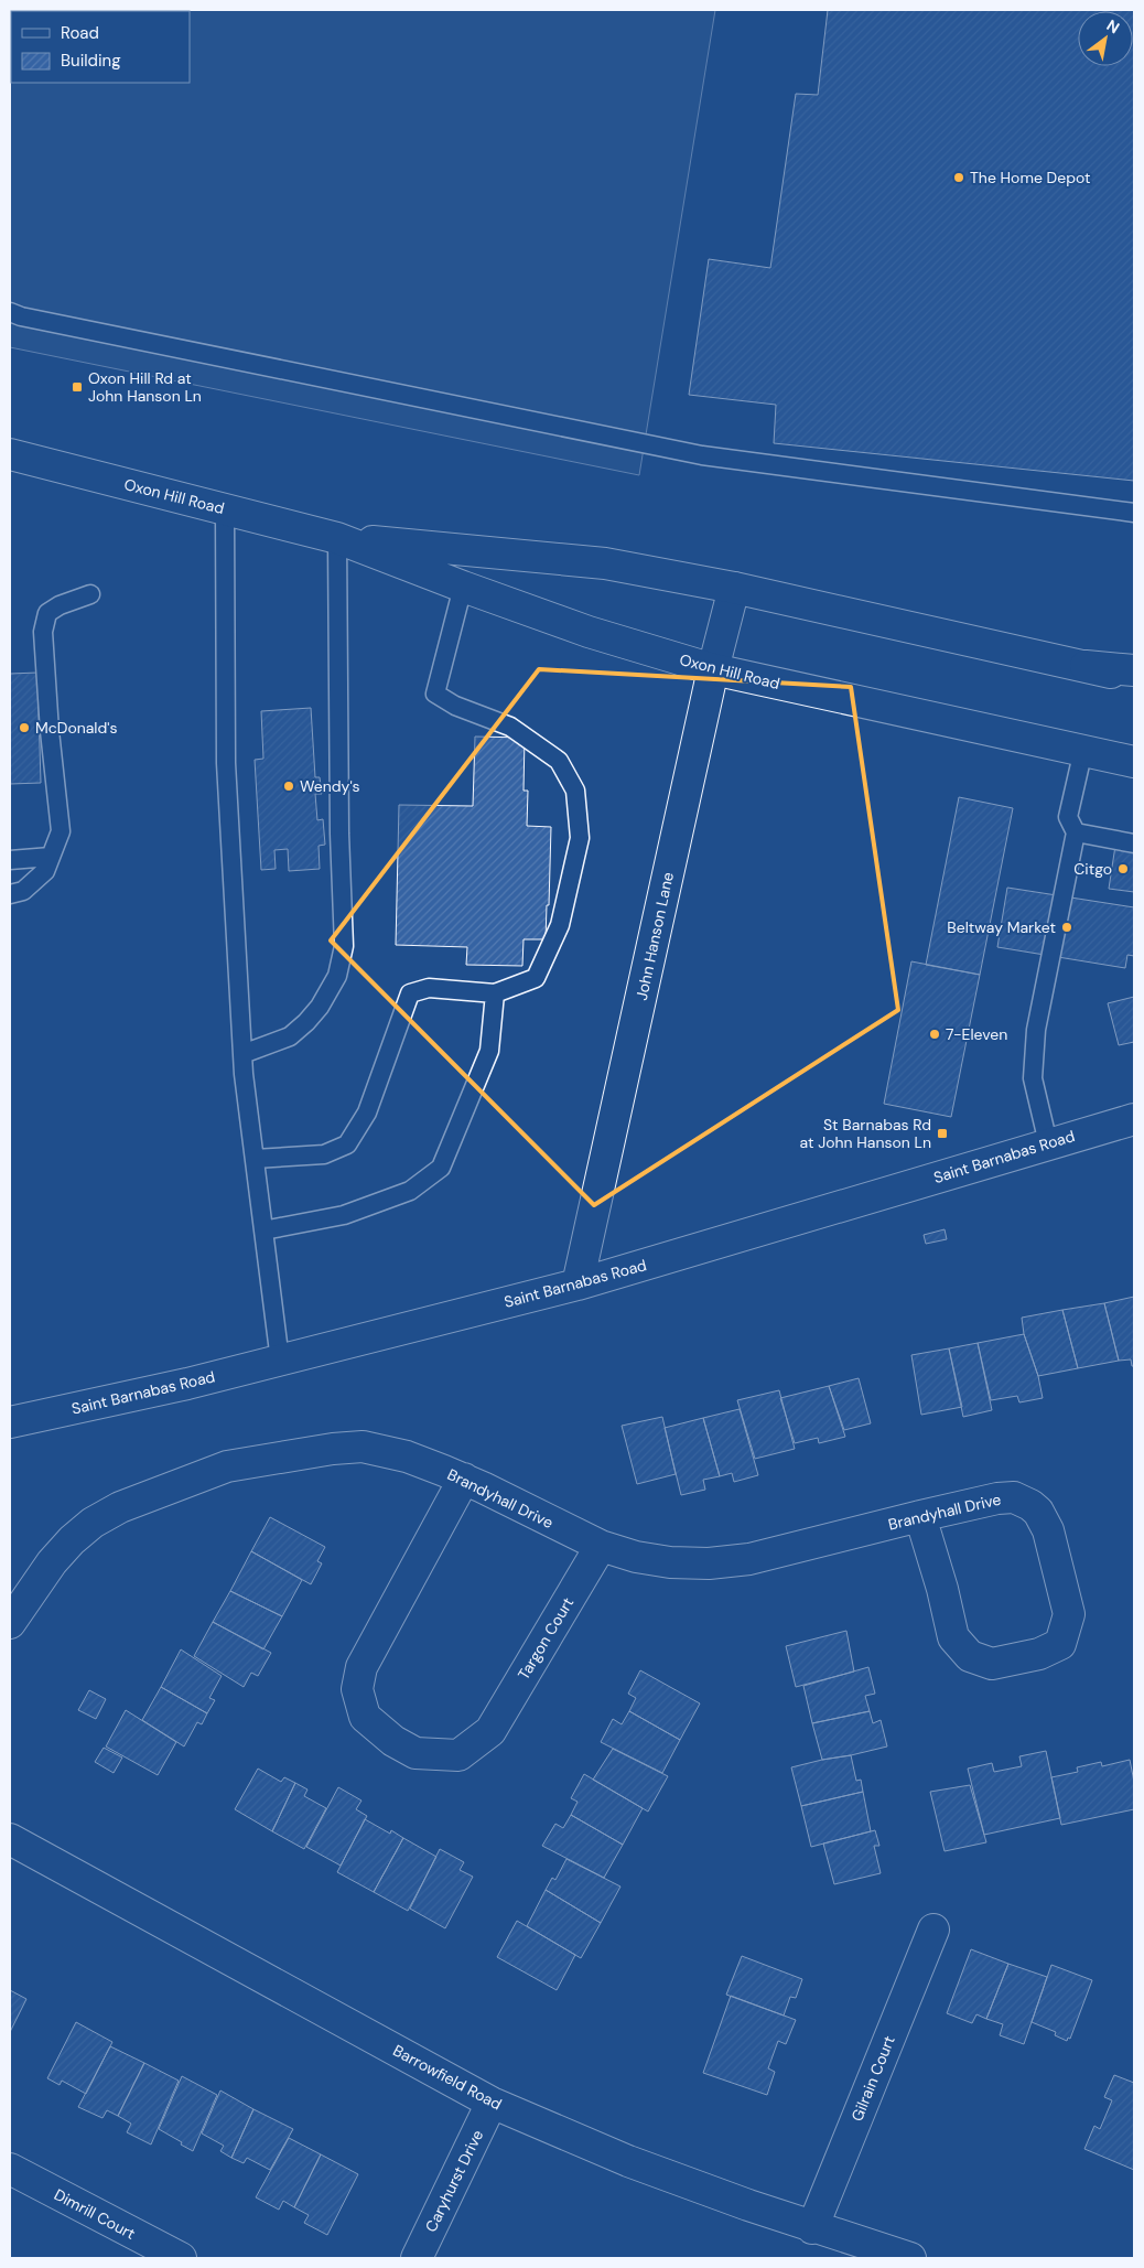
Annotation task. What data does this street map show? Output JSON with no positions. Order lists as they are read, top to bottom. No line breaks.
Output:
{"streets":{"main road":["Oxon Hill Road","John Hanson Lane","Saint Barnabas Road","Brandyhall Drive","Targon Court","Barrowfield Road","Gilrain Court","Caryhurst Drive","Dimrill Court"]},"crossings":[["Oxon Hill Road","John Hanson Lane"],["John Hanson Lane","Saint Barnabas Road"],["Brandyhall Drive","Targon Court"],["Barrowfield Road","Gilrain Court"],["Barrowfield Road","Caryhurst Drive"]],"places":{"other":["The Home Depot","McDonald's","Wendy's","Citgo","Beltway Market","7-Eleven"],"transit":["Oxon Hill Rd at John Hanson Ln","St Barnabas Rd at John Hanson Ln"]},"legend":["Road","Building"],"north":"top right"}
